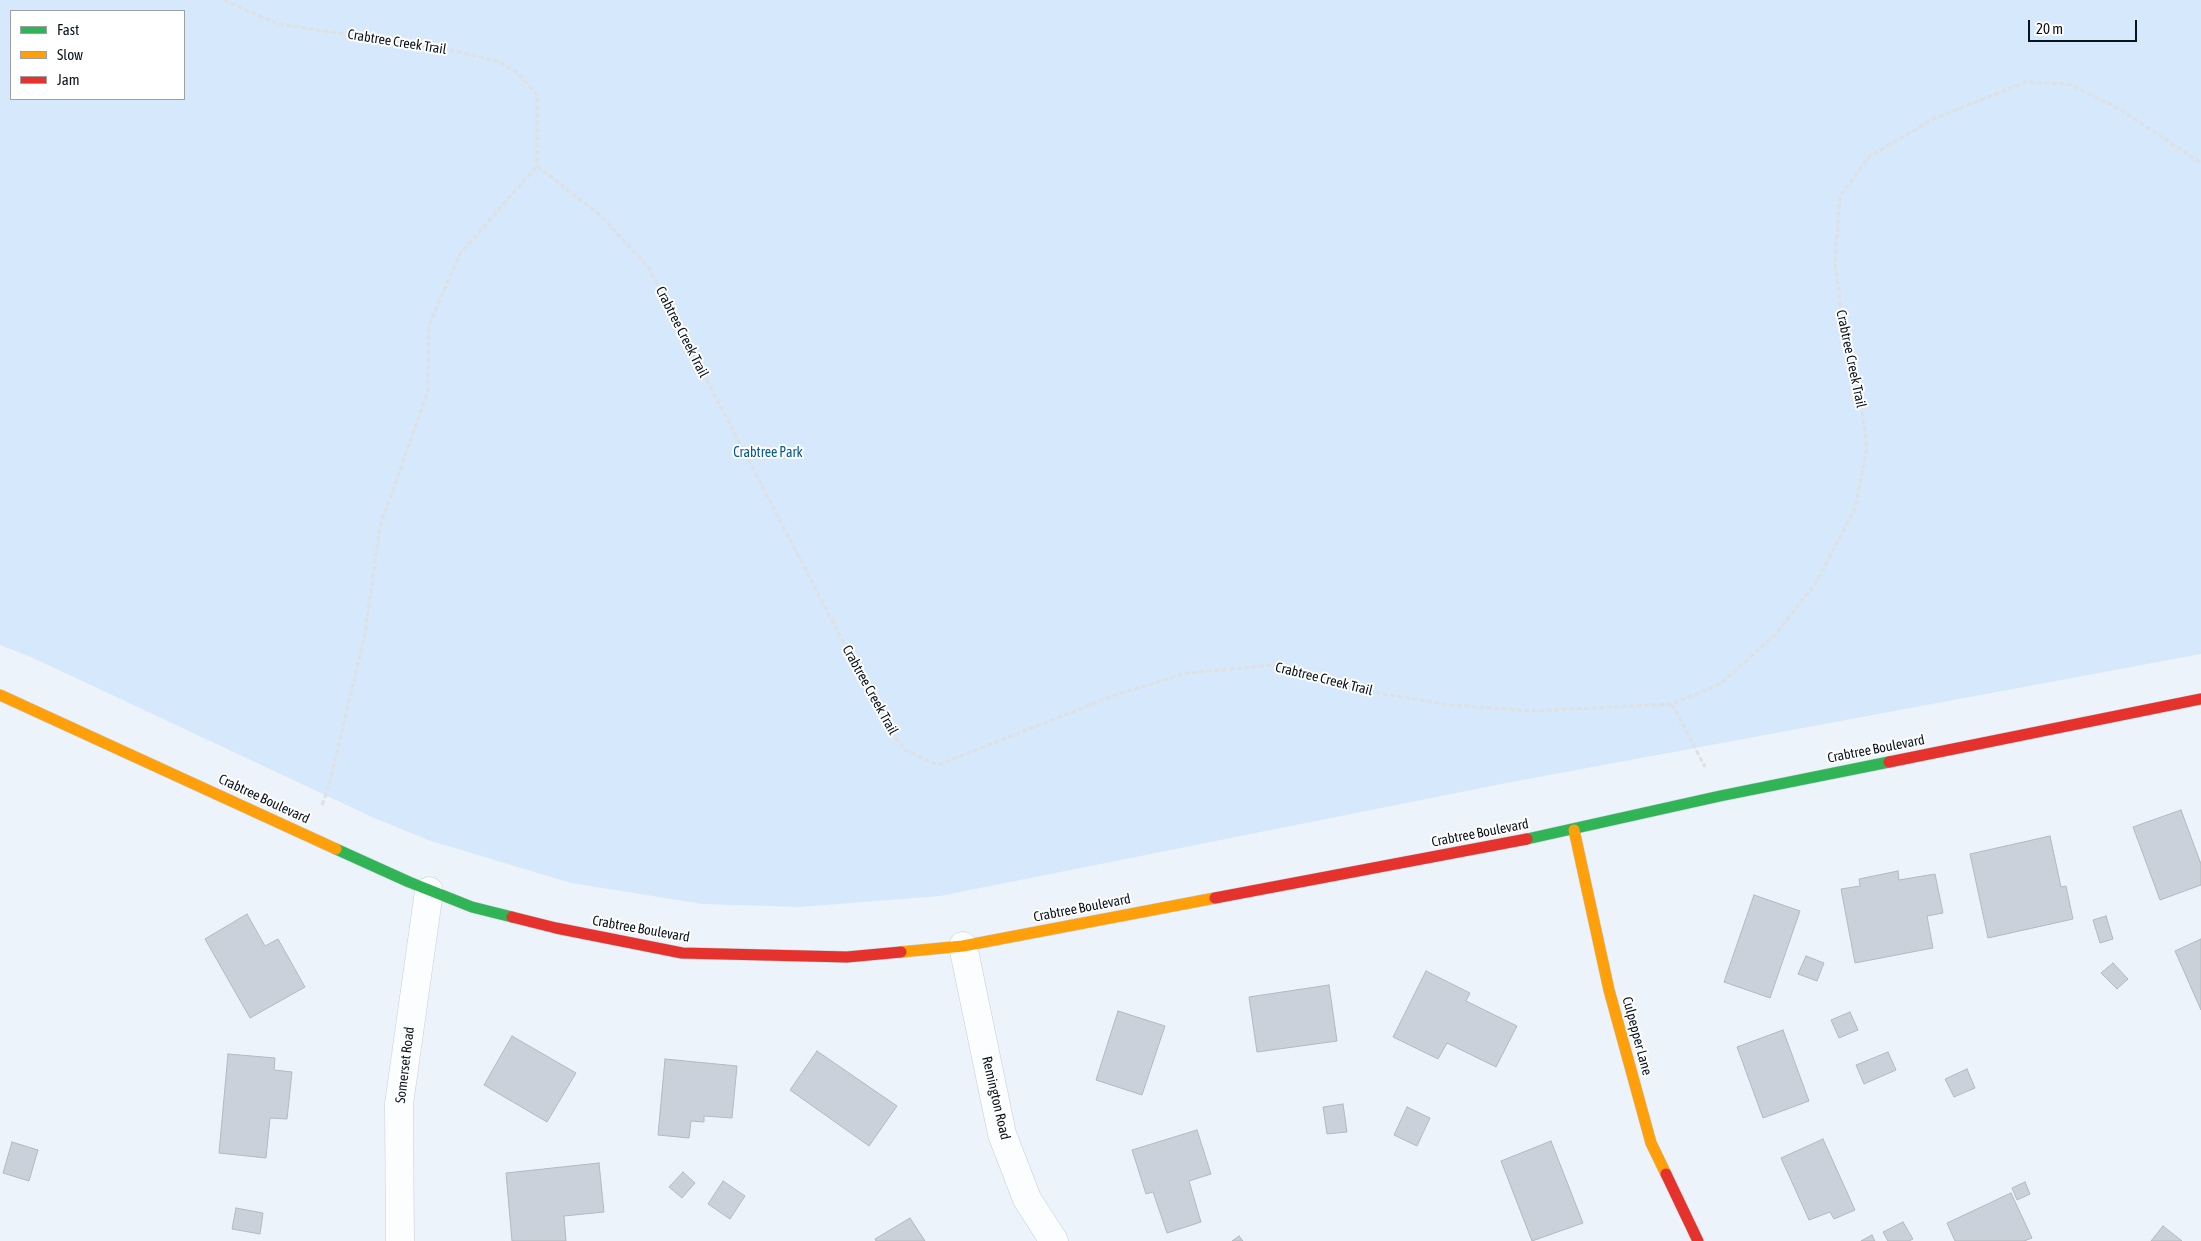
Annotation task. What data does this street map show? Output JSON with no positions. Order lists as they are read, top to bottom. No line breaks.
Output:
{"streets":{"street":["Crabtree Boulevard","Culpepper Lane","Somerset Road","Remington Road"],"path":["Crabtree Creek Trail"]},"crossings":[["Crabtree Boulevard","Culpepper Lane"],["Crabtree Boulevard","Somerset Road"],["Crabtree Boulevard","Remington Road"]],"parks":["Crabtree Park"],"legend":["Fast","Slow","Jam"],"scale_bar":"20 m"}
